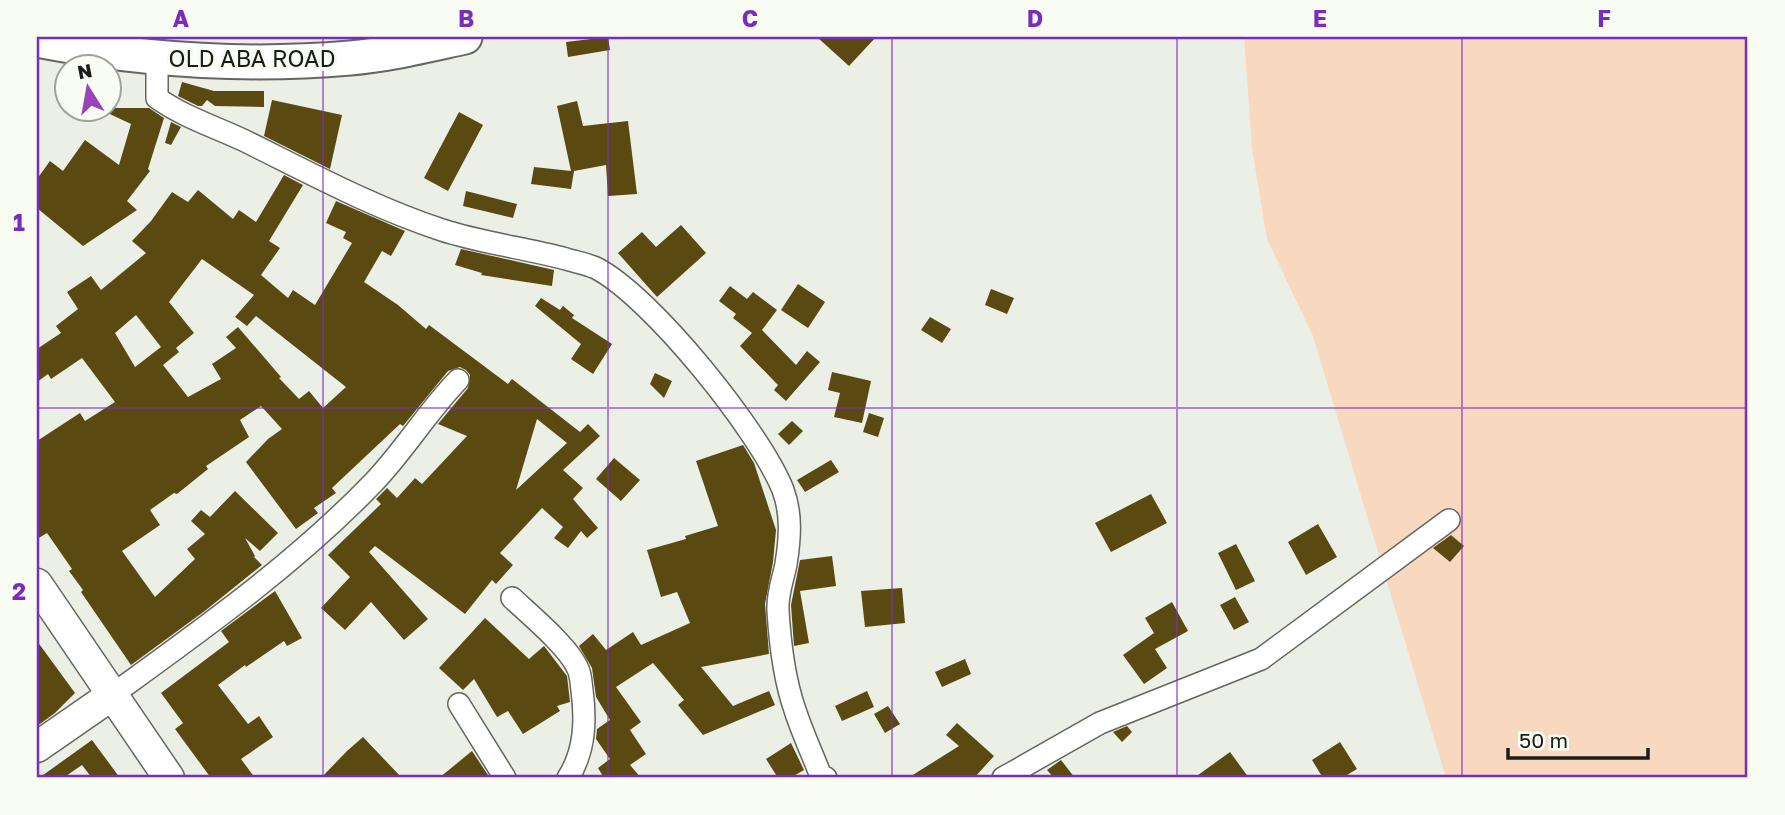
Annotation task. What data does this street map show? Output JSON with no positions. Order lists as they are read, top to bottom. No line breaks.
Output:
{"streets":{"main road":["OLD ABA ROAD"]},"scale_bar":"50 m","north":"top","grid":{"columns":["A","B","C","D","E","F"],"rows":["1","2"]}}
